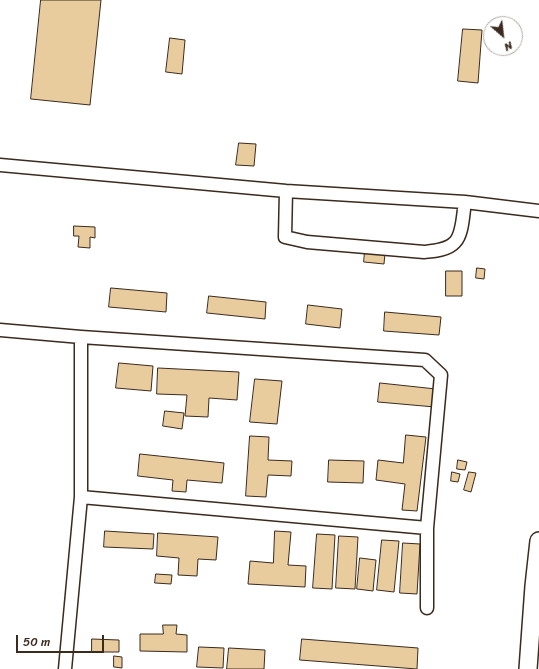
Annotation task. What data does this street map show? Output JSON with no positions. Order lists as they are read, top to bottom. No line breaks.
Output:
{"scale_bar":"50 m","north":"bottom right"}
